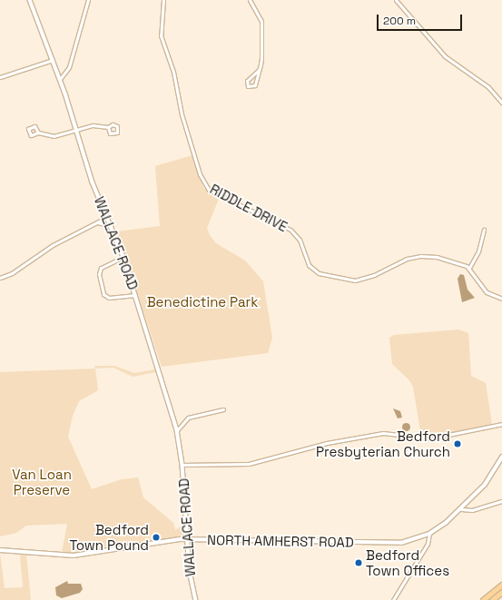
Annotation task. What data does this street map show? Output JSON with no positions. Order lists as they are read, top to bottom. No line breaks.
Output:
{"streets":{"street":["RIDDLE DRIVE","WALLACE ROAD","NORTH AMHERST ROAD"]},"crossings":[["WALLACE ROAD","NORTH AMHERST ROAD"]],"parks":["Benedictine Park","Van Loan Preserve"],"places":["Bedford Presbyterian Church","Bedford Town Pound","Bedford Town Offices"],"scale_bar":"200 m"}
